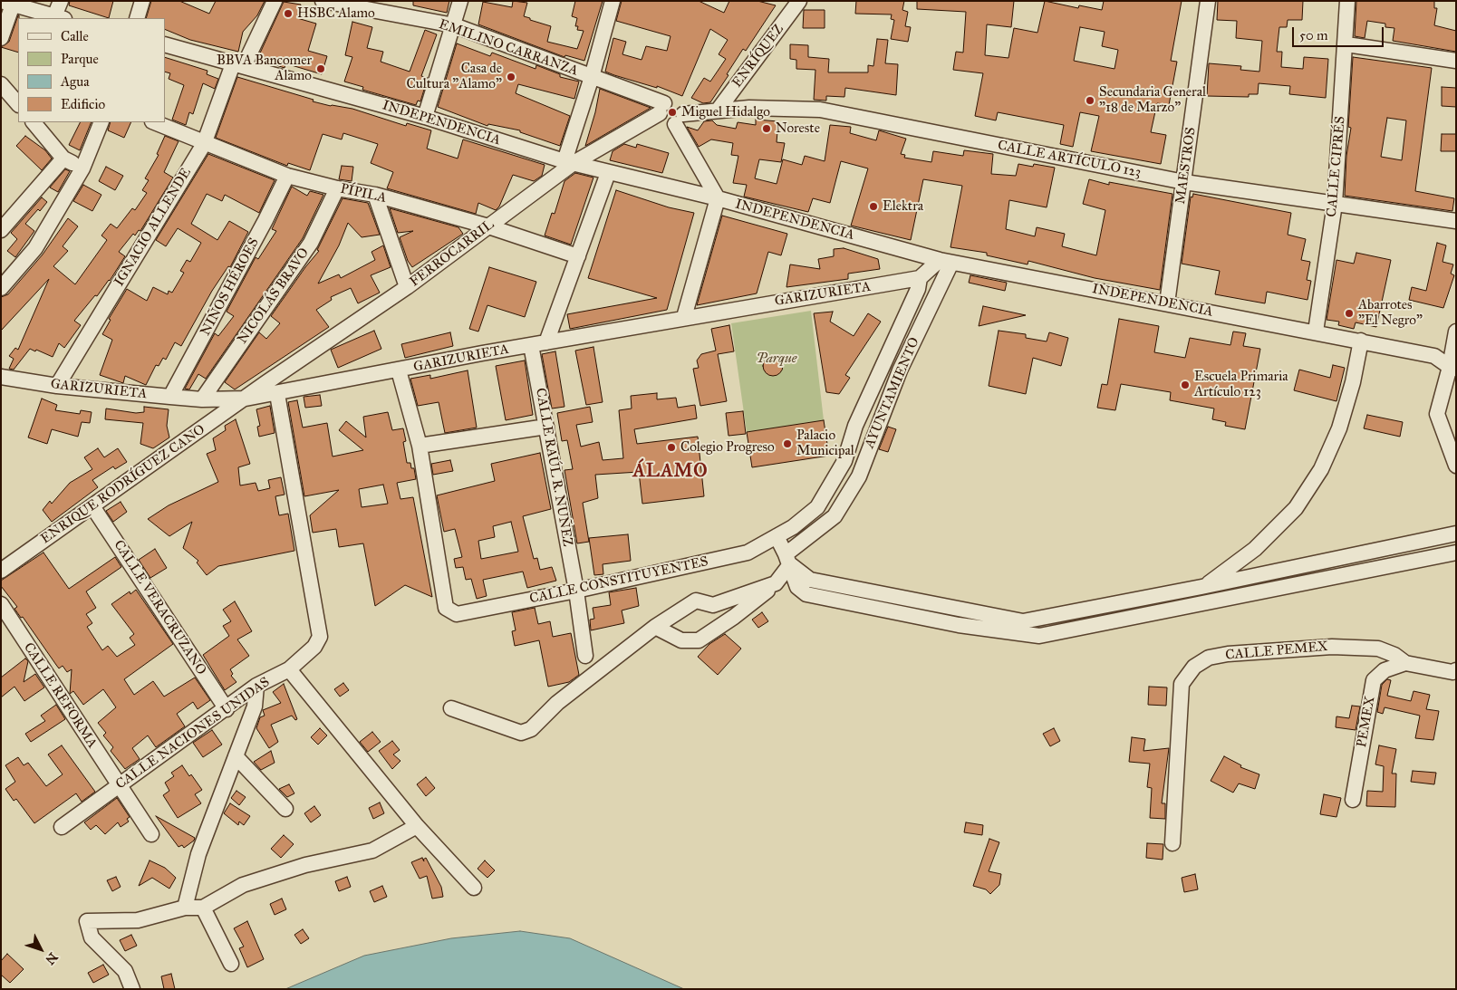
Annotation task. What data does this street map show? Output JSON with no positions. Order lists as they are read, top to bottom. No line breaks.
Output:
{"streets":{"street":["EMILINO CARRANZA","ENRÍQUEZ","INDEPENDENCIA","CALLE ARTÍCULO 123","MAESTROS","CALLE CIPRÉS","PÍPILA","IGNACIO ALLENDE","FERROCARRIL","NIÑOS HÉROES","GARIZURIETA","NICOLÁS BRAVO","AYUNTAMIENTO","CALLE RAÚL R. NUÑEZ","ENRIQUE RODRÍGUEZ CANO","CALLE CONSTITUYENTES","CALLE VERACRUZANO","CALLE PEMEX","CALLE REFORMA","PEMEX","CALLE NACIONES UNIDAS"]},"crossings":[["EMILINO CARRANZA","CALLE ARTÍCULO 123"],["EMILINO CARRANZA","FERROCARRIL"],["ENRÍQUEZ","CALLE ARTÍCULO 123"],["INDEPENDENCIA","MAESTROS"],["INDEPENDENCIA","CALLE CIPRÉS"],["INDEPENDENCIA","IGNACIO ALLENDE"],["INDEPENDENCIA","FERROCARRIL"],["INDEPENDENCIA","AYUNTAMIENTO"],["CALLE ARTÍCULO 123","MAESTROS"],["CALLE ARTÍCULO 123","CALLE CIPRÉS"],["CALLE ARTÍCULO 123","FERROCARRIL"],["PÍPILA","IGNACIO ALLENDE"],["PÍPILA","FERROCARRIL"],["PÍPILA","NIÑOS HÉROES"],["PÍPILA","NICOLÁS BRAVO"],["IGNACIO ALLENDE","GARIZURIETA"],["FERROCARRIL","GARIZURIETA"],["FERROCARRIL","ENRIQUE RODRÍGUEZ CANO"],["NIÑOS HÉROES","GARIZURIETA"],["GARIZURIETA","NICOLÁS BRAVO"],["GARIZURIETA","AYUNTAMIENTO"],["GARIZURIETA","CALLE RAÚL R. NUÑEZ"],["GARIZURIETA","ENRIQUE RODRÍGUEZ CANO"],["GARIZURIETA","CALLE NACIONES UNIDAS"],["AYUNTAMIENTO","CALLE CONSTITUYENTES"],["CALLE RAÚL R. NUÑEZ","CALLE CONSTITUYENTES"],["ENRIQUE RODRÍGUEZ CANO","CALLE VERACRUZANO"],["CALLE VERACRUZANO","CALLE NACIONES UNIDAS"],["CALLE PEMEX","PEMEX"],["CALLE REFORMA","CALLE NACIONES UNIDAS"]],"districts":["ÁLAMO"],"parks":["Parque"],"places":["HSBC Alamo","BBVA Bancomer Alamo","Casa de Cultura \"Alamo\"","Secundaria General \"18 de Marzo\"","Miguel Hidalgo","Noreste","Elektra","Abarrotes \"El Negro\"","Escuela Primaria Artículo 123","Palacio Municipal","Colegio Progreso"],"legend":["Calle","Parque","Agua","Edificio"],"scale_bar":"50 m","north":"bottom right"}
